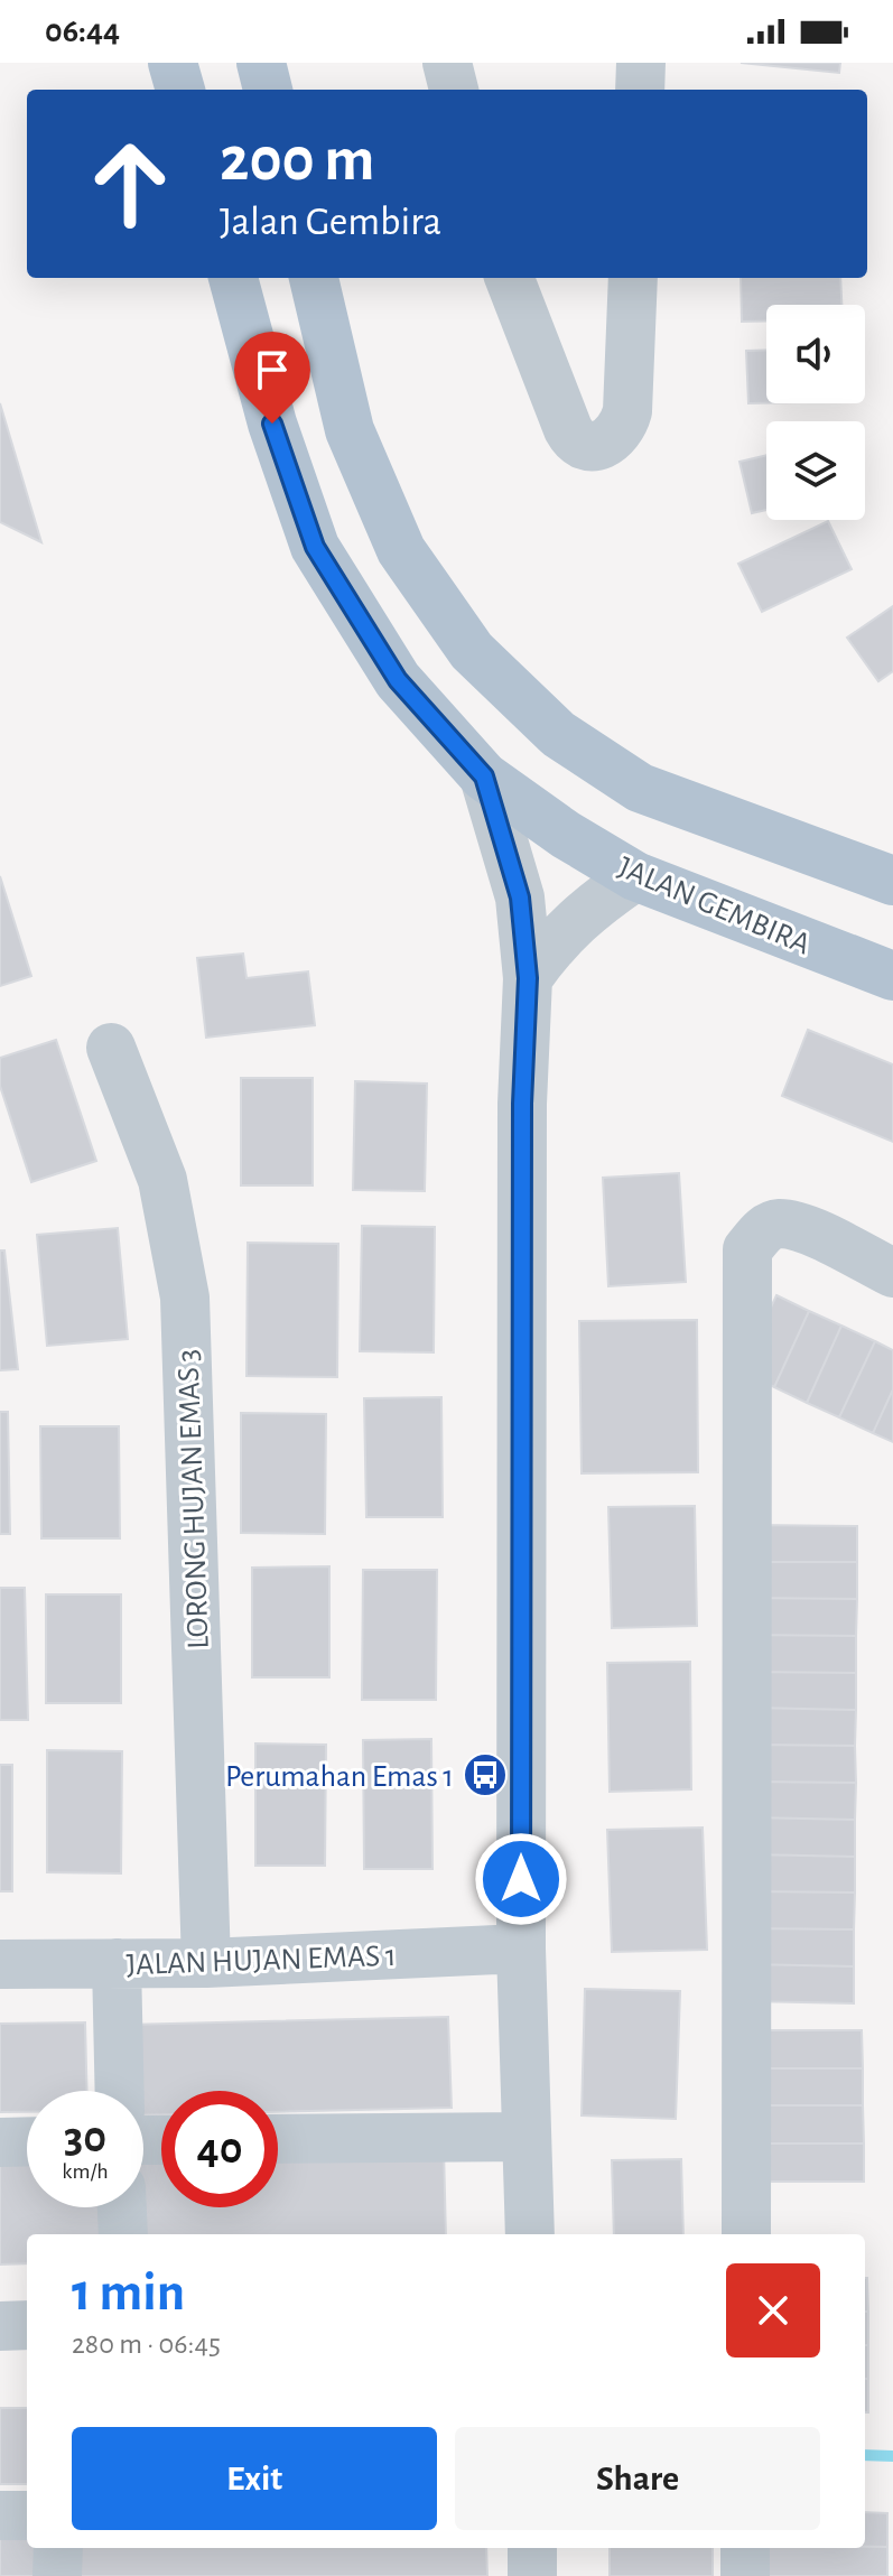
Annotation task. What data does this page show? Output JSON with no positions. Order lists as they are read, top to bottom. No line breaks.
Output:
{"streets":{"main road":["JALAN GEMBIRA"],"street":["LORONG HUJAN EMAS 3","JALAN HUJAN EMAS 1"]},"crossings":[["LORONG HUJAN EMAS 3","JALAN HUJAN EMAS 1"]],"places":{"bus stop":["Perumahan Emas 1"]},"page":{"status":"06:44","turn":["200 m","Jalan Gembira"],"speed":"30 km/h","limit":"40","heading":["1 min","280 m · 06:45"],"buttons":["Exit","Share"]}}
